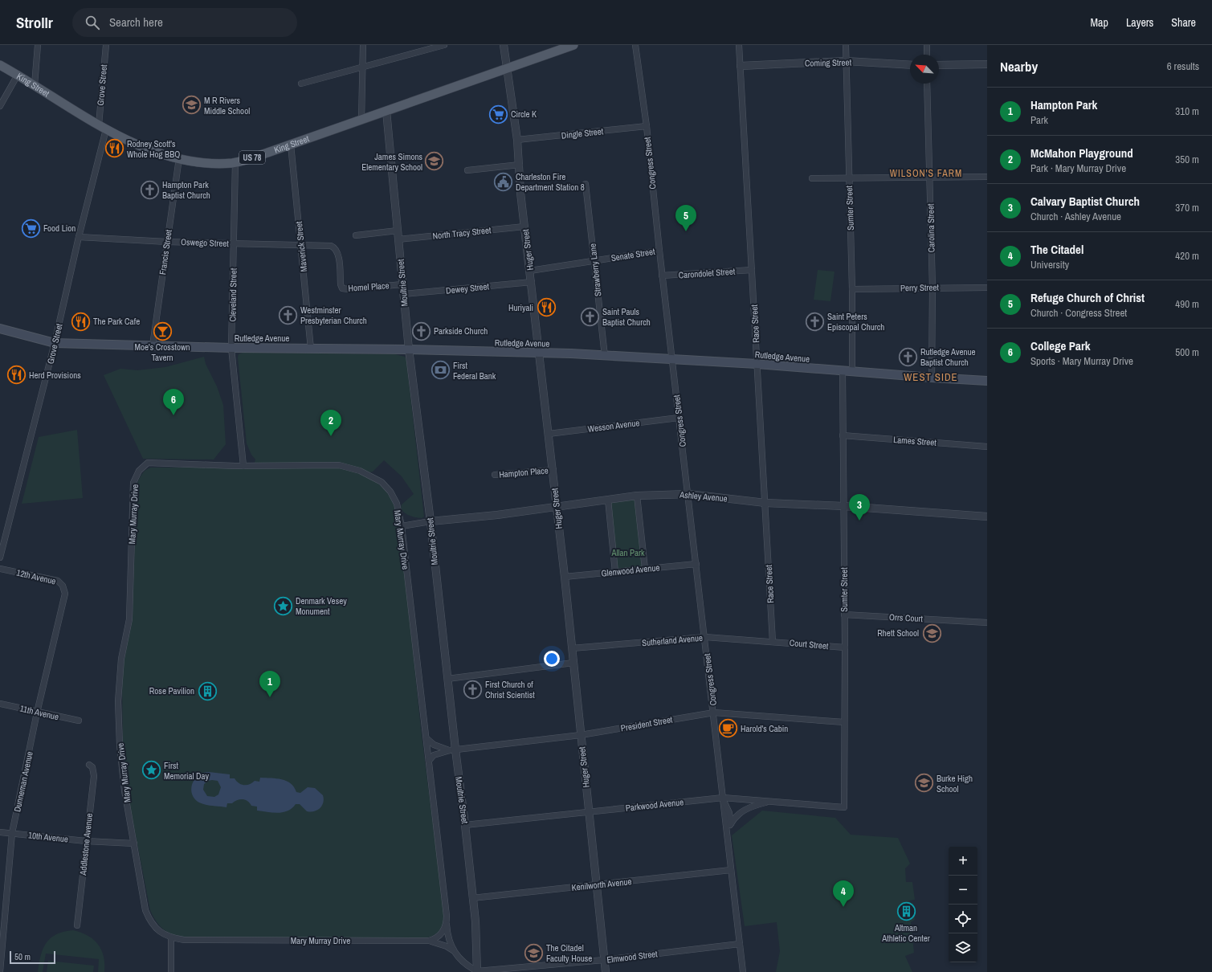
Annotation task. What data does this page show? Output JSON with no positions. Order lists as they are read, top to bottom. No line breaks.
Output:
{"streets":{"main road":["King Street","US 78","Rutledge Avenue"],"street":["Coming Street","Grove Street","Dingle Street","Congress Street","Sumter Street","Carolina Street","North Tracy Street","Oswego Street","Maverick Street","Huger Street","Francis Street","Senate Street","Strawberry Lane","Carondolet Street","Moultrie Street","Homel Place","Perry Street","Dewey Street","Cleveland Street","Race Street","Wesson Avenue","Lames Street","Hampton Place","Ashley Avenue","Mary Murray Drive","Glenwood Avenue","12th Avenue","Orrs Court","Sutherland Avenue","Court Street","11th Avenue","President Street","Dunneman Avenue","Parkwood Avenue","10th Avenue","Addlestone Avenue","Kenilworth Avenue","Elmwood Street"]},"crossings":[["Coming Street","Sumter Street"],["Coming Street","Race Street"],["King Street","Grove Street"],["King Street","Maverick Street"],["King Street","Huger Street"],["King Street","Francis Street"],["King Street","Moultrie Street"],["King Street","Cleveland Street"],["Grove Street","Oswego Street"],["Grove Street","Rutledge Avenue"],["Dingle Street","Congress Street"],["Dingle Street","Huger Street"],["Congress Street","Senate Street"],["Congress Street","Carondolet Street"],["Congress Street","Rutledge Avenue"],["Congress Street","Wesson Avenue"],["Congress Street","Ashley Avenue"],["Congress Street","Glenwood Avenue"],["Congress Street","Sutherland Avenue"],["Congress Street","President Street"],["Congress Street","Parkwood Avenue"],["Congress Street","Kenilworth Avenue"],["Congress Street","Elmwood Street"],["Sumter Street","Perry Street"],["Sumter Street","Rutledge Avenue"],["Sumter Street","Lames Street"],["Sumter Street","Ashley Avenue"],["Sumter Street","Orrs Court"],["Sumter Street","Court Street"],["Sumter Street","President Street"],["Sumter Street","Parkwood Avenue"],["Carolina Street","Perry Street"],["Carolina Street","Rutledge Avenue"],["North Tracy Street","Huger Street"],["North Tracy Street","Moultrie Street"],["Oswego Street","Maverick Street"],["Oswego Street","Francis Street"],["Oswego Street","Homel Place"],["Oswego Street","Cleveland Street"],["Maverick Street","Rutledge Avenue"],["Huger Street","Senate Street"],["Huger Street","Dewey Street"],["Huger Street","Rutledge Avenue"],["Huger Street","Wesson Avenue"],["Huger Street","Hampton Place"],["Huger Street","Ashley Avenue"],["Huger Street","Glenwood Avenue"],["Huger Street","Sutherland Avenue"],["Huger Street","President Street"],["Huger Street","Parkwood Avenue"],["Huger Street","Kenilworth Avenue"],["Huger Street","Elmwood Street"],["Francis Street","Rutledge Avenue"],["Senate Street","Strawberry Lane"],["Strawberry Lane","Rutledge Avenue"],["Carondolet Street","Race Street"],["Moultrie Street","Homel Place"],["Moultrie Street","Dewey Street"],["Moultrie Street","Rutledge Avenue"],["Moultrie Street","Ashley Avenue"],["Moultrie Street","President Street"],["Moultrie Street","Parkwood Avenue"],["Moultrie Street","Kenilworth Avenue"],["Moultrie Street","Elmwood Street"],["Cleveland Street","Rutledge Avenue"],["Cleveland Street","Mary Murray Drive"],["Race Street","Rutledge Avenue"],["Race Street","Ashley Avenue"],["Race Street","Sutherland Avenue"],["Race Street","Court Street"],["Ashley Avenue","Mary Murray Drive"],["Mary Murray Drive","President Street"],["Mary Murray Drive","10th Avenue"],["12th Avenue","Dunneman Avenue"],["Sutherland Avenue","Court Street"],["11th Avenue","Dunneman Avenue"],["Dunneman Avenue","10th Avenue"],["10th Avenue","Addlestone Avenue"]],"districts":["WILSON'S FARM","WEST SIDE"],"parks":["Allan Park"],"places":{"school or university":["M R Rivers Middle School","James Simons Elementary School","Rhett School","Burke High School","The Citadel Faculty House"],"supermarket":["Circle K","Food Lion"],"restaurant":["Rodney Scott's Whole Hog BBQ","Huriyali","The Park Cafe","Herd Provisions"],"public building":["Charleston Fire Department Station 8"],"church":["Hampton Park Baptist Church","Westminster Presbyterian Church","Saint Pauls Baptist Church","Saint Peters Episcopal Church","Parkside Church","Rutledge Avenue Baptist Church","First Church of Christ Scientist"],"bar":["Moe's Crosstown Tavern"],"bank":["First Federal Bank"],"place":["Denmark Vesey Monument","First Memorial Day"],"building":["Rose Pavilion","Altman Athletic Center"],"cafe":["Harold's Cabin"]},"scale_bar":"50 m","north":"top left","page":{"header":"Strollr","search":"Search here","nav":["Map","Layers","Share"],"heading":["Nearby","6 results"],"list":[{"mark":"1","name":"Hampton Park","note":"Park","value":"310 m"},{"mark":"2","name":"McMahon Playground","note":"Park · Mary Murray Drive","value":"350 m"},{"mark":"3","name":"Calvary Baptist Church","note":"Church · Ashley Avenue","value":"370 m"},{"mark":"4","name":"The Citadel","note":"University","value":"420 m"},{"mark":"5","name":"Refuge Church of Christ","note":"Church · Congress Street","value":"490 m"},{"mark":"6","name":"College Park","note":"Sports · Mary Murray Drive","value":"500 m"}],"pins":["5","6","2","3","1","4"],"map_buttons":["+","−"],"scale":"50 m"}}
